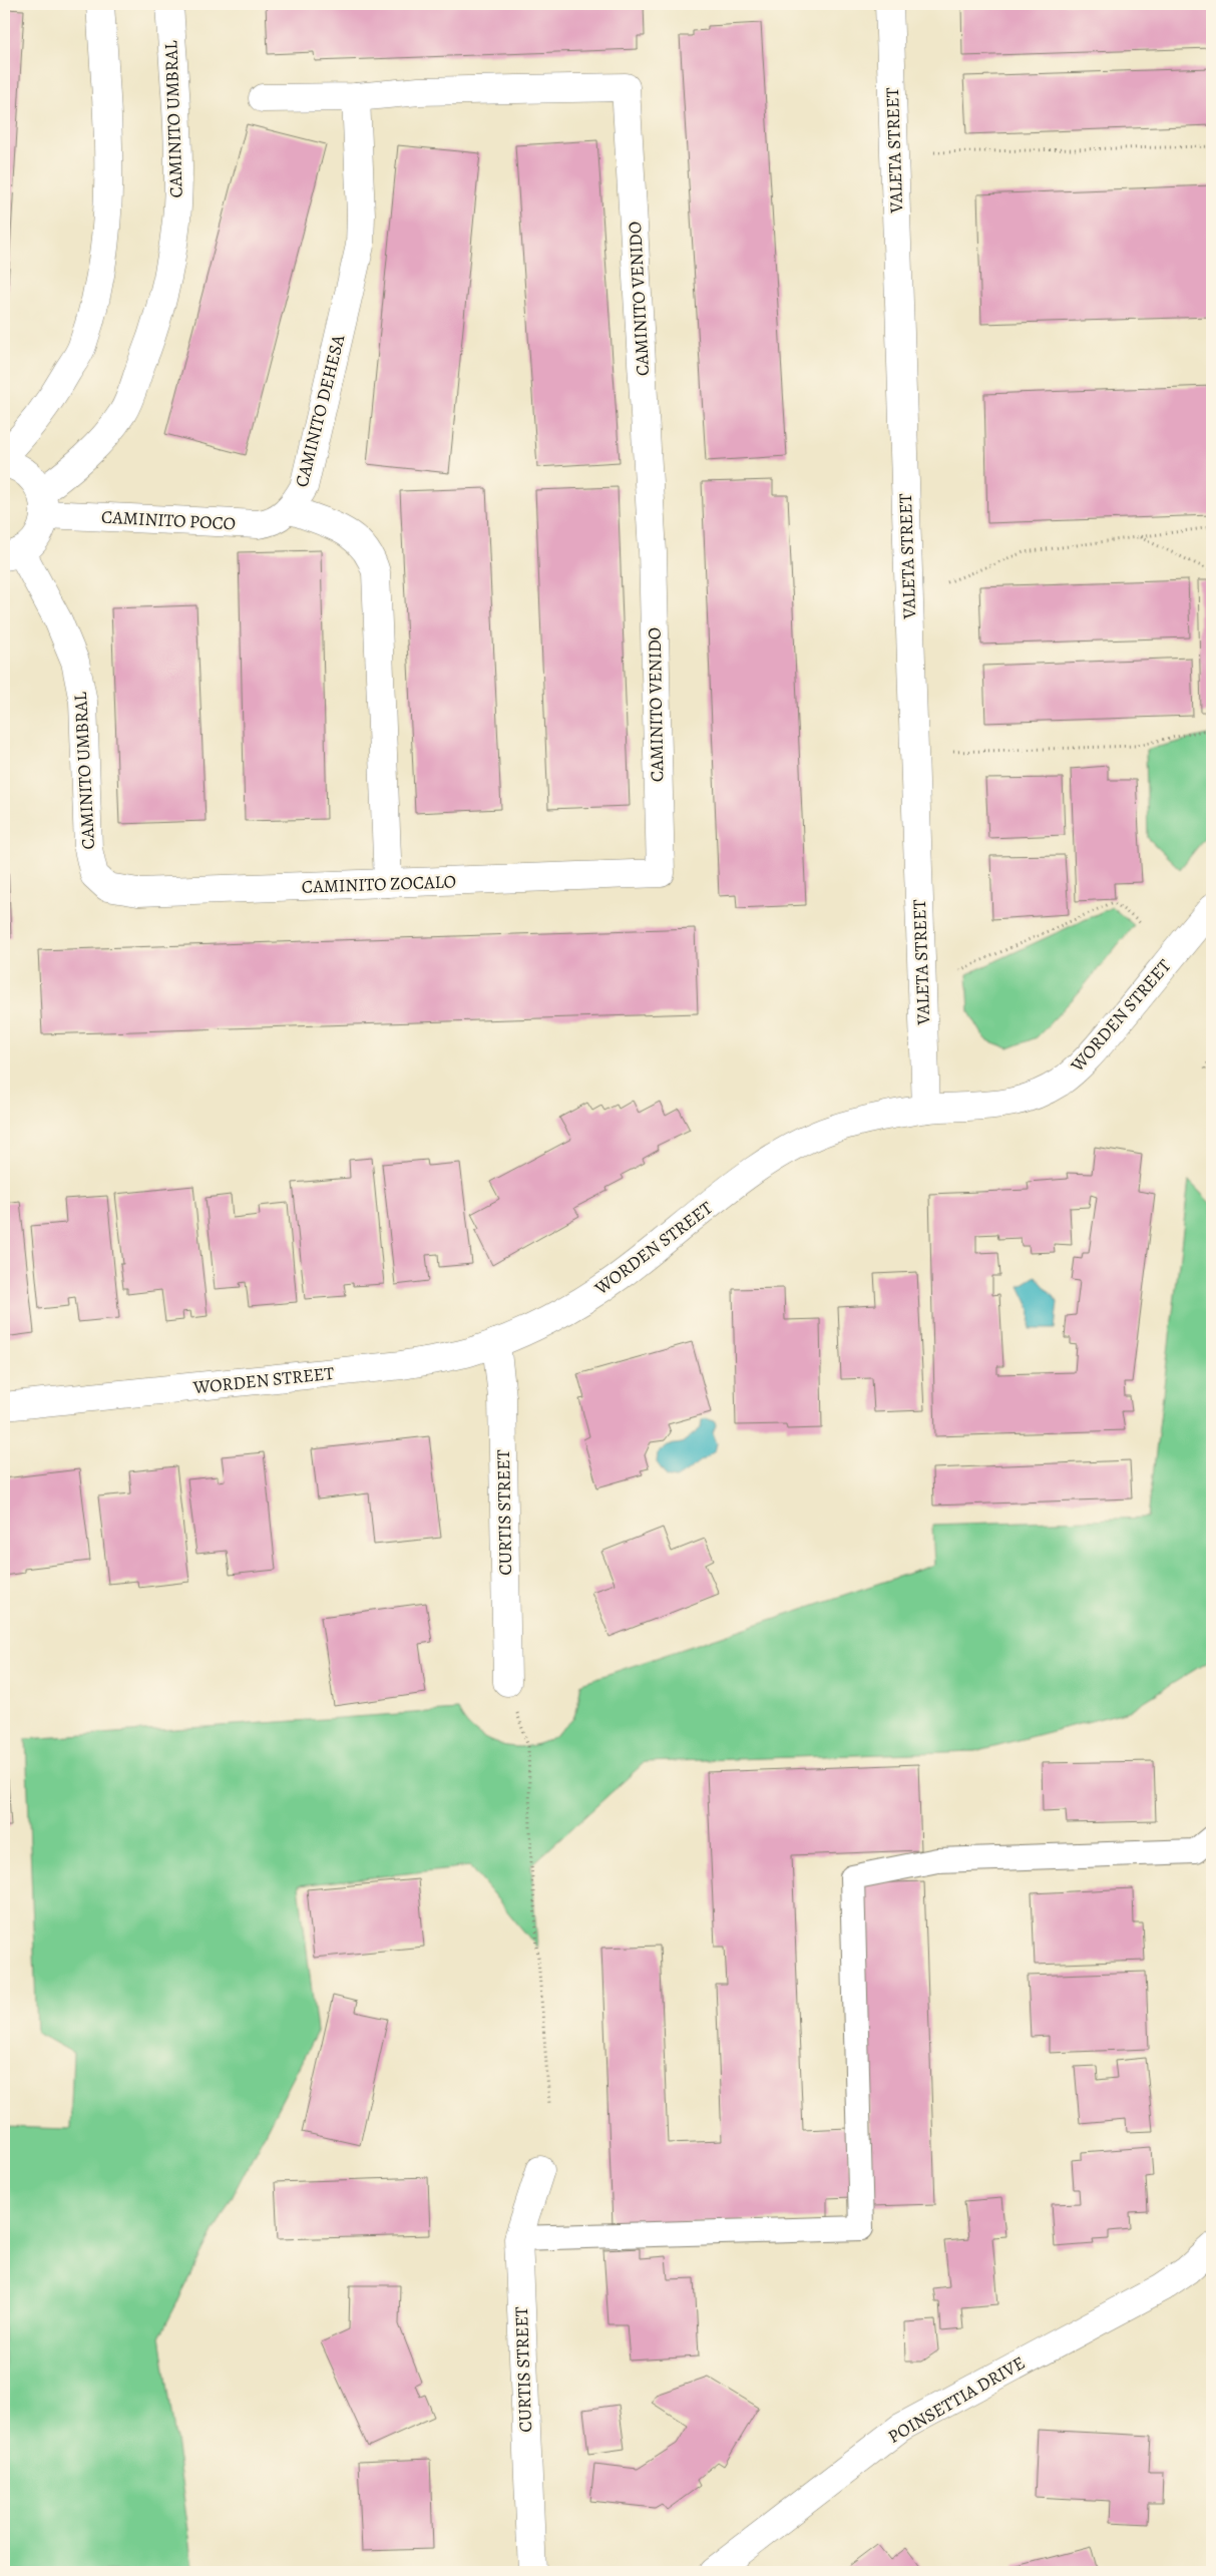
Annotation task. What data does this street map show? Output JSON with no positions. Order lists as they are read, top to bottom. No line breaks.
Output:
{"streets":{"street":["CAMINITO UMBRAL","VALETA STREET","CAMINITO VENIDO","CAMINITO DEHESA","CAMINITO POCO","CAMINITO ZOCALO","WORDEN STREET","CURTIS STREET","POINSETTIA DRIVE"]},"crossings":[["CAMINITO UMBRAL","CAMINITO POCO"],["CAMINITO UMBRAL","CAMINITO ZOCALO"],["VALETA STREET","WORDEN STREET"],["CAMINITO VENIDO","CAMINITO DEHESA"],["CAMINITO VENIDO","CAMINITO ZOCALO"],["CAMINITO DEHESA","CAMINITO POCO"],["CAMINITO DEHESA","CAMINITO ZOCALO"],["WORDEN STREET","CURTIS STREET"]]}
